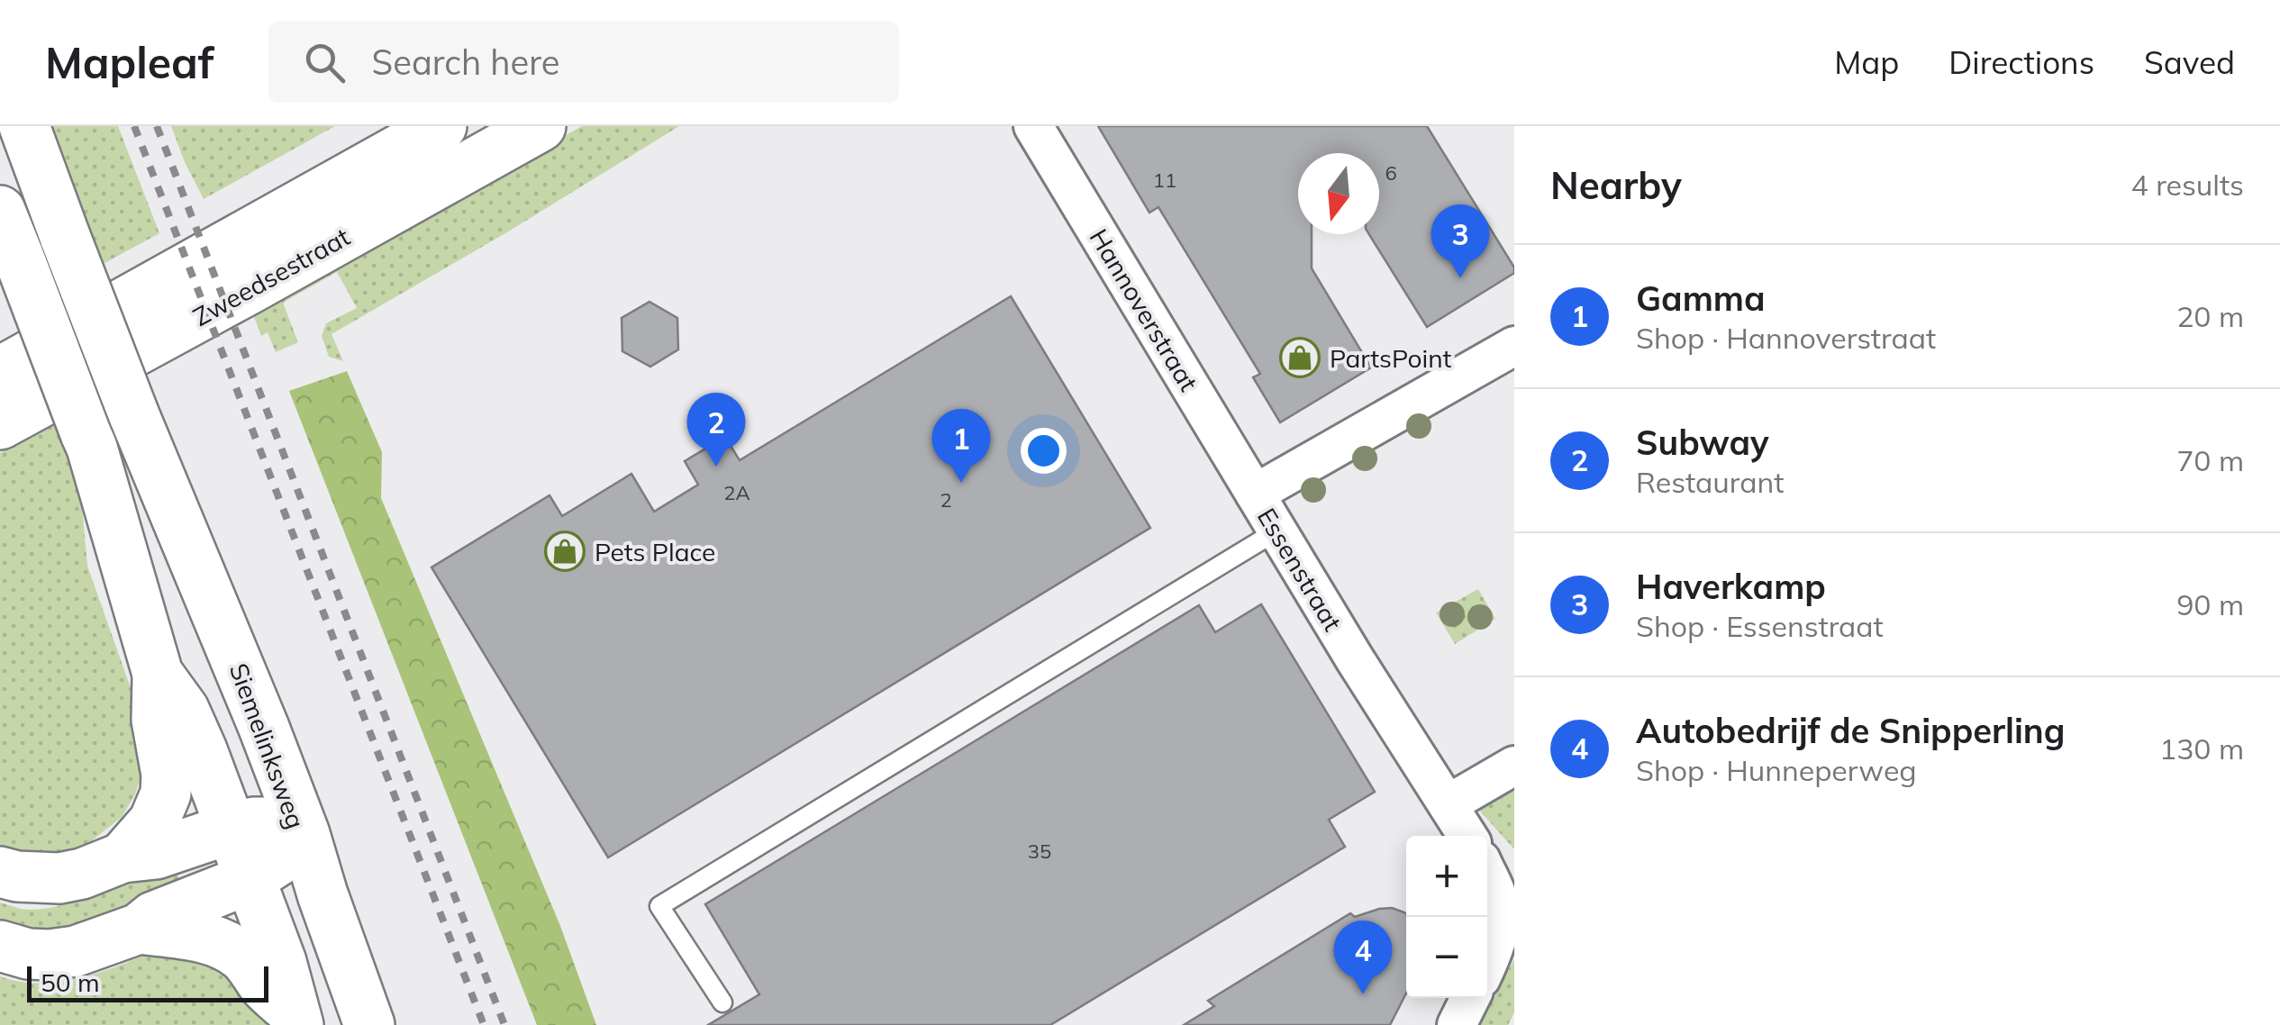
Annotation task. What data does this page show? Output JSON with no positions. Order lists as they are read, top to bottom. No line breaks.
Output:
{"streets":{"main road":["Zweedsestraat","Siemelinksweg"],"street":["Hannoverstraat","Essenstraat"]},"crossings":[["Hannoverstraat","Essenstraat"]],"places":{"shop":["PartsPoint","Pets Place"]},"house_numbers":["6","11","2A","2","35"],"scale_bar":"50 m","north":"bottom","page":{"header":"Mapleaf","search":"Search here","nav":["Map","Directions","Saved"],"heading":["Nearby","4 results"],"pins":["3","2","1","4"],"list":[{"mark":"1","name":"Gamma","note":"Shop · Hannoverstraat","value":"20 m"},{"mark":"2","name":"Subway","note":"Restaurant","value":"70 m"},{"mark":"3","name":"Haverkamp","note":"Shop · Essenstraat","value":"90 m"},{"mark":"4","name":"Autobedrijf de Snipperling","note":"Shop · Hunneperweg","value":"130 m"}],"map_buttons":["+","−"],"scale":"50 m"}}
